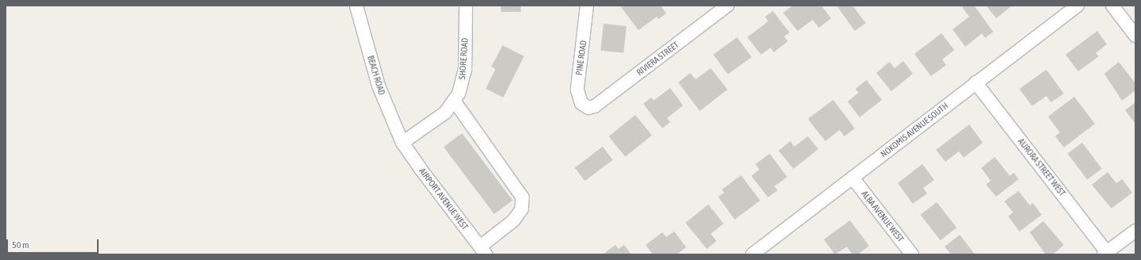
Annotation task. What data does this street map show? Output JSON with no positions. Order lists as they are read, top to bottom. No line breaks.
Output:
{"streets":{"street":["PINE ROAD","SHORE ROAD","RIVIERA STREET","BEACH ROAD","NOKOMIS AVENUE SOUTH","AURORA STREET WEST","AIRPORT AVENUE WEST","ALBA AVENUE WEST"]},"crossings":[["PINE ROAD","RIVIERA STREET"],["SHORE ROAD","BEACH ROAD"],["SHORE ROAD","AIRPORT AVENUE WEST"],["BEACH ROAD","AIRPORT AVENUE WEST"],["NOKOMIS AVENUE SOUTH","AURORA STREET WEST"],["NOKOMIS AVENUE SOUTH","ALBA AVENUE WEST"]],"scale_bar":"50 m"}
